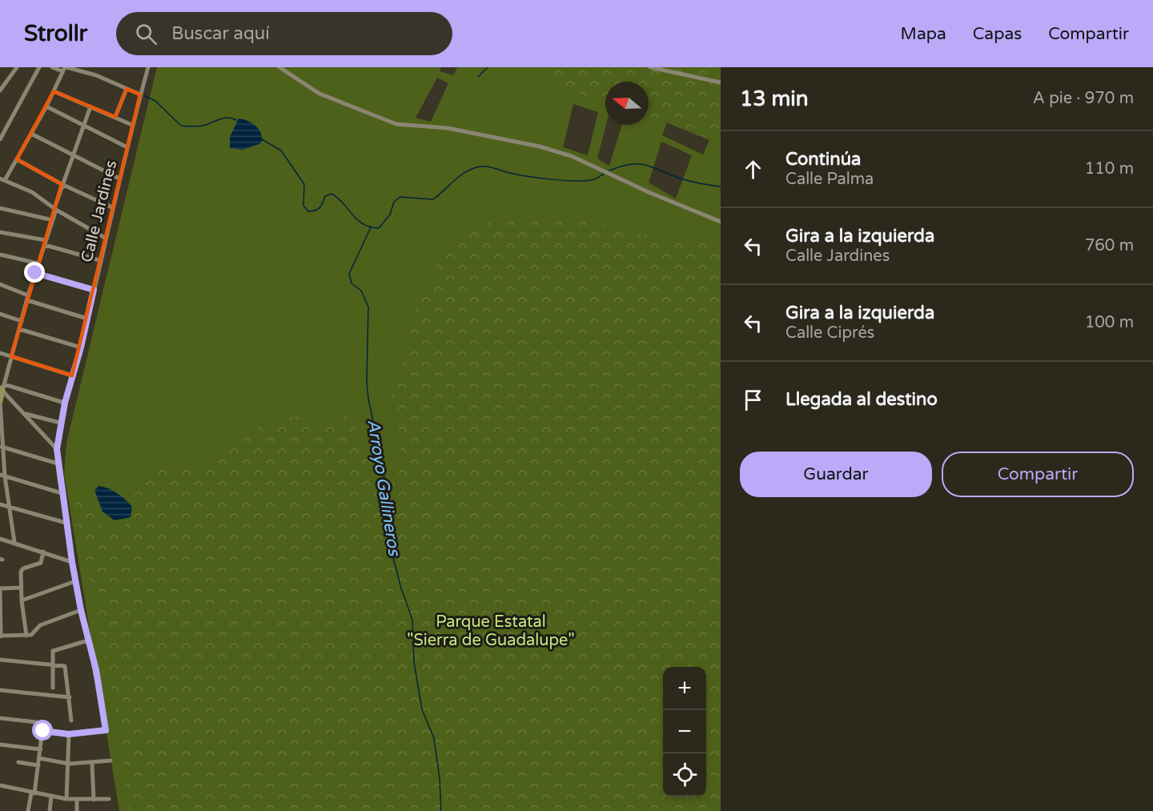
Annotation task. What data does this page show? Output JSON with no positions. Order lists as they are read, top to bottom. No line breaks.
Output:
{"streets":{"street":["Calle Jardines"]},"water":["Arroyo Gallineros"],"parks":["Parque Estatal \"Sierra de Guadalupe\""],"north":"left","page":{"header":"Strollr","search":"Buscar aquí","nav":["Mapa","Capas","Compartir"],"heading":["13 min","A pie · 970 m"],"list":[["Continúa","Calle Palma","110 m"],["Gira a la izquierda","Calle Jardines","760 m"],["Gira a la izquierda","Calle Ciprés","100 m"],"Llegada al destino"],"buttons":["Guardar","Compartir"],"map_buttons":["+","−"]}}
